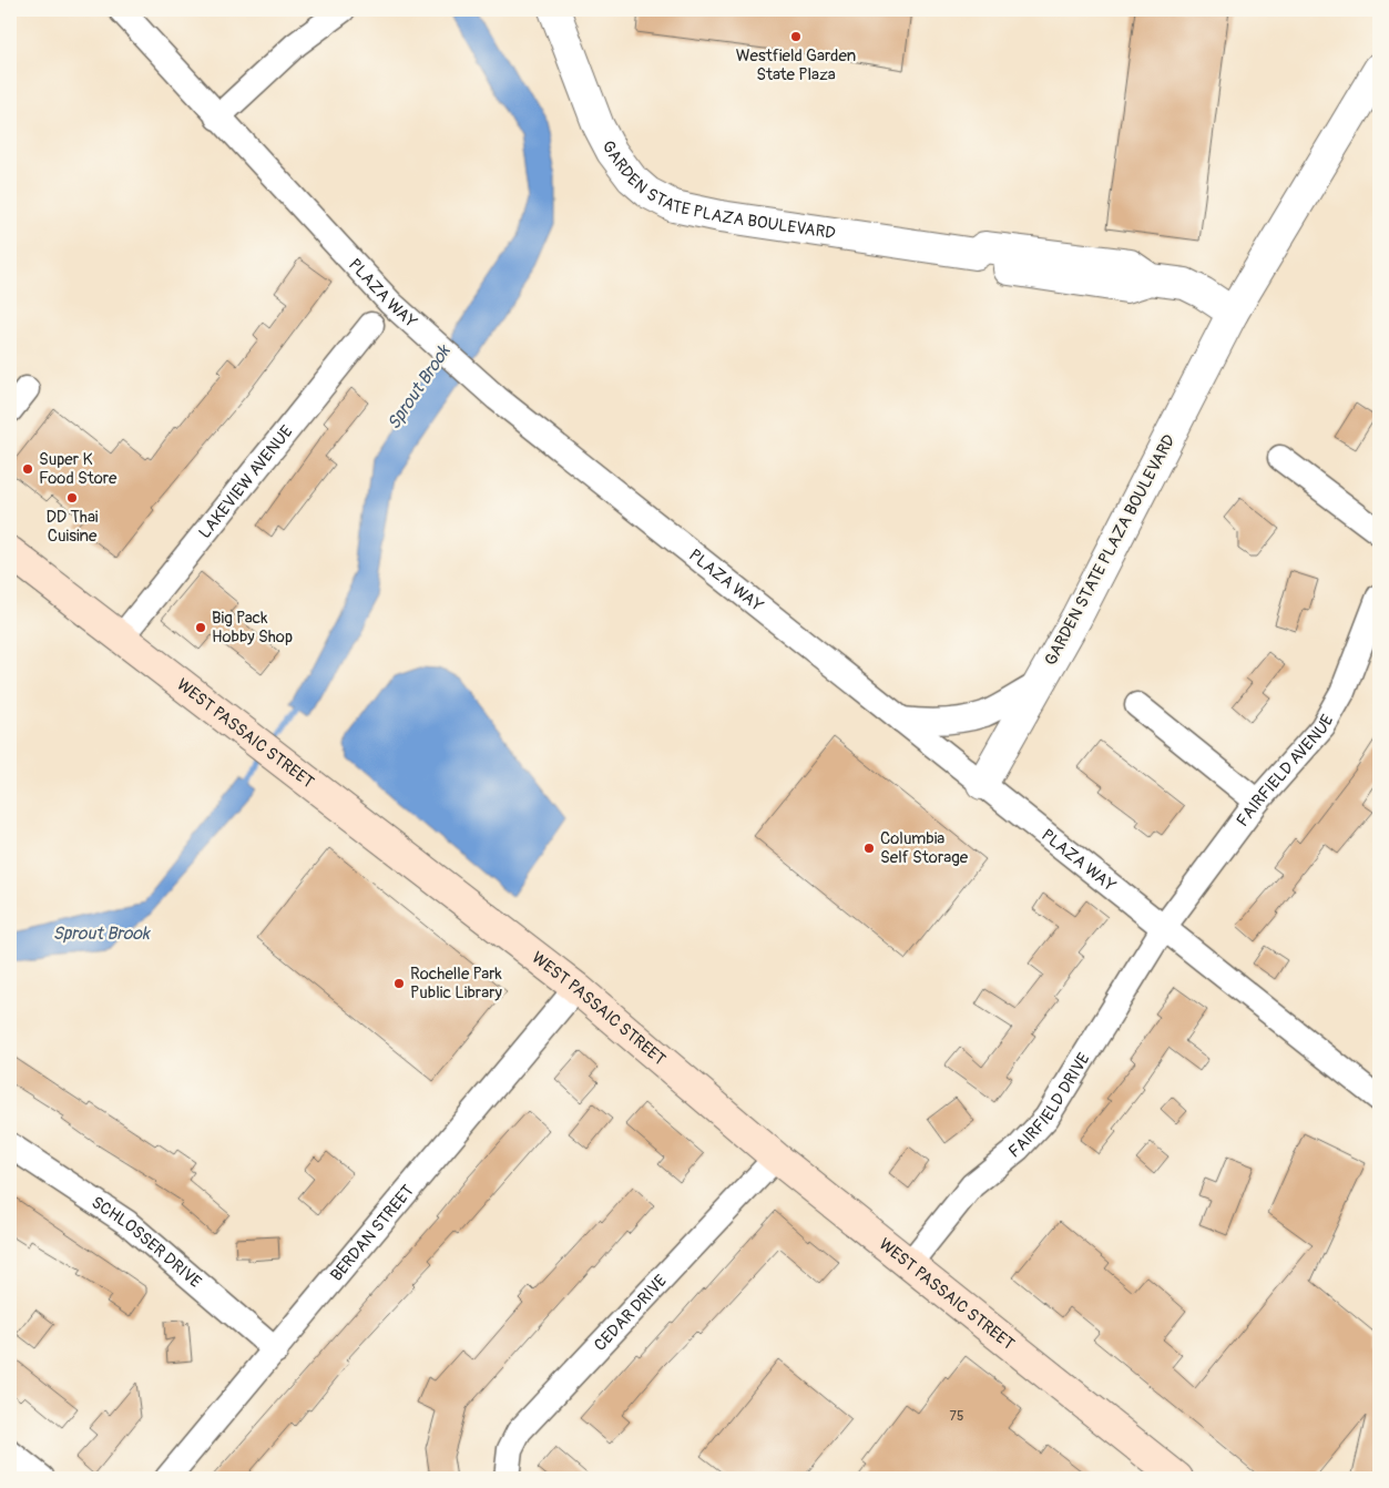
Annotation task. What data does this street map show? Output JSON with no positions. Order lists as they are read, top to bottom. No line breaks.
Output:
{"streets":{"main road":["WEST PASSAIC STREET"],"street":["GARDEN STATE PLAZA BOULEVARD","PLAZA WAY","LAKEVIEW AVENUE","FAIRFIELD AVENUE","FAIRFIELD DRIVE","BERDAN STREET","SCHLOSSER DRIVE","CEDAR DRIVE"]},"crossings":[["GARDEN STATE PLAZA BOULEVARD","PLAZA WAY"],["PLAZA WAY","FAIRFIELD AVENUE"],["PLAZA WAY","FAIRFIELD DRIVE"],["LAKEVIEW AVENUE","WEST PASSAIC STREET"],["WEST PASSAIC STREET","FAIRFIELD DRIVE"],["WEST PASSAIC STREET","BERDAN STREET"],["WEST PASSAIC STREET","CEDAR DRIVE"],["FAIRFIELD AVENUE","FAIRFIELD DRIVE"],["BERDAN STREET","SCHLOSSER DRIVE"]],"water":["Sprout Brook"],"places":["Westfield Garden State Plaza","Super K Food Store","DD Thai Cuisine","Big Pack Hobby Shop","Columbia Self Storage","Rochelle Park Public Library"],"house_numbers":["75"]}
